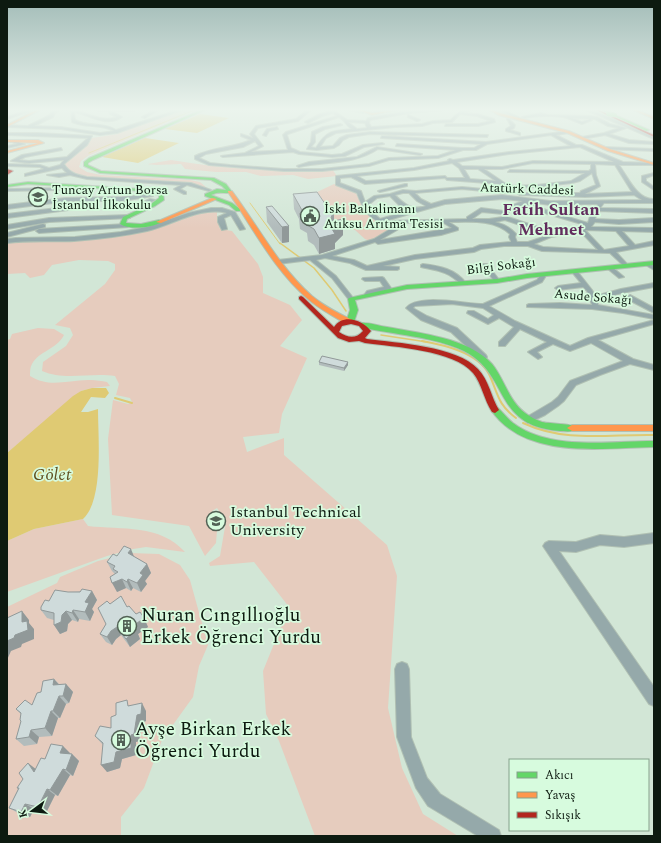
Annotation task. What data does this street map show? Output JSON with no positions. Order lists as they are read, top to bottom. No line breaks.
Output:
{"streets":{"main road":["Bilgi Sokağı"],"street":["Atatürk Caddesi","Asude Sokağı"]},"districts":["Fatih Sultan Mehmet"],"water":["Gölet"],"places":{"school or university":["Tuncay Artun Borsa İstanbul İlkokulu","Istanbul Technical University"],"public building":["İski Baltalimanı Atıksu Arıtma Tesisi"],"building":["Nuran Cıngıllıoğlu Erkek Öğrenci Yurdu","Ayşe Birkan Erkek Öğrenci Yurdu"]},"legend":["Akıcı","Yavaş","Sıkışık"],"north":"left"}
